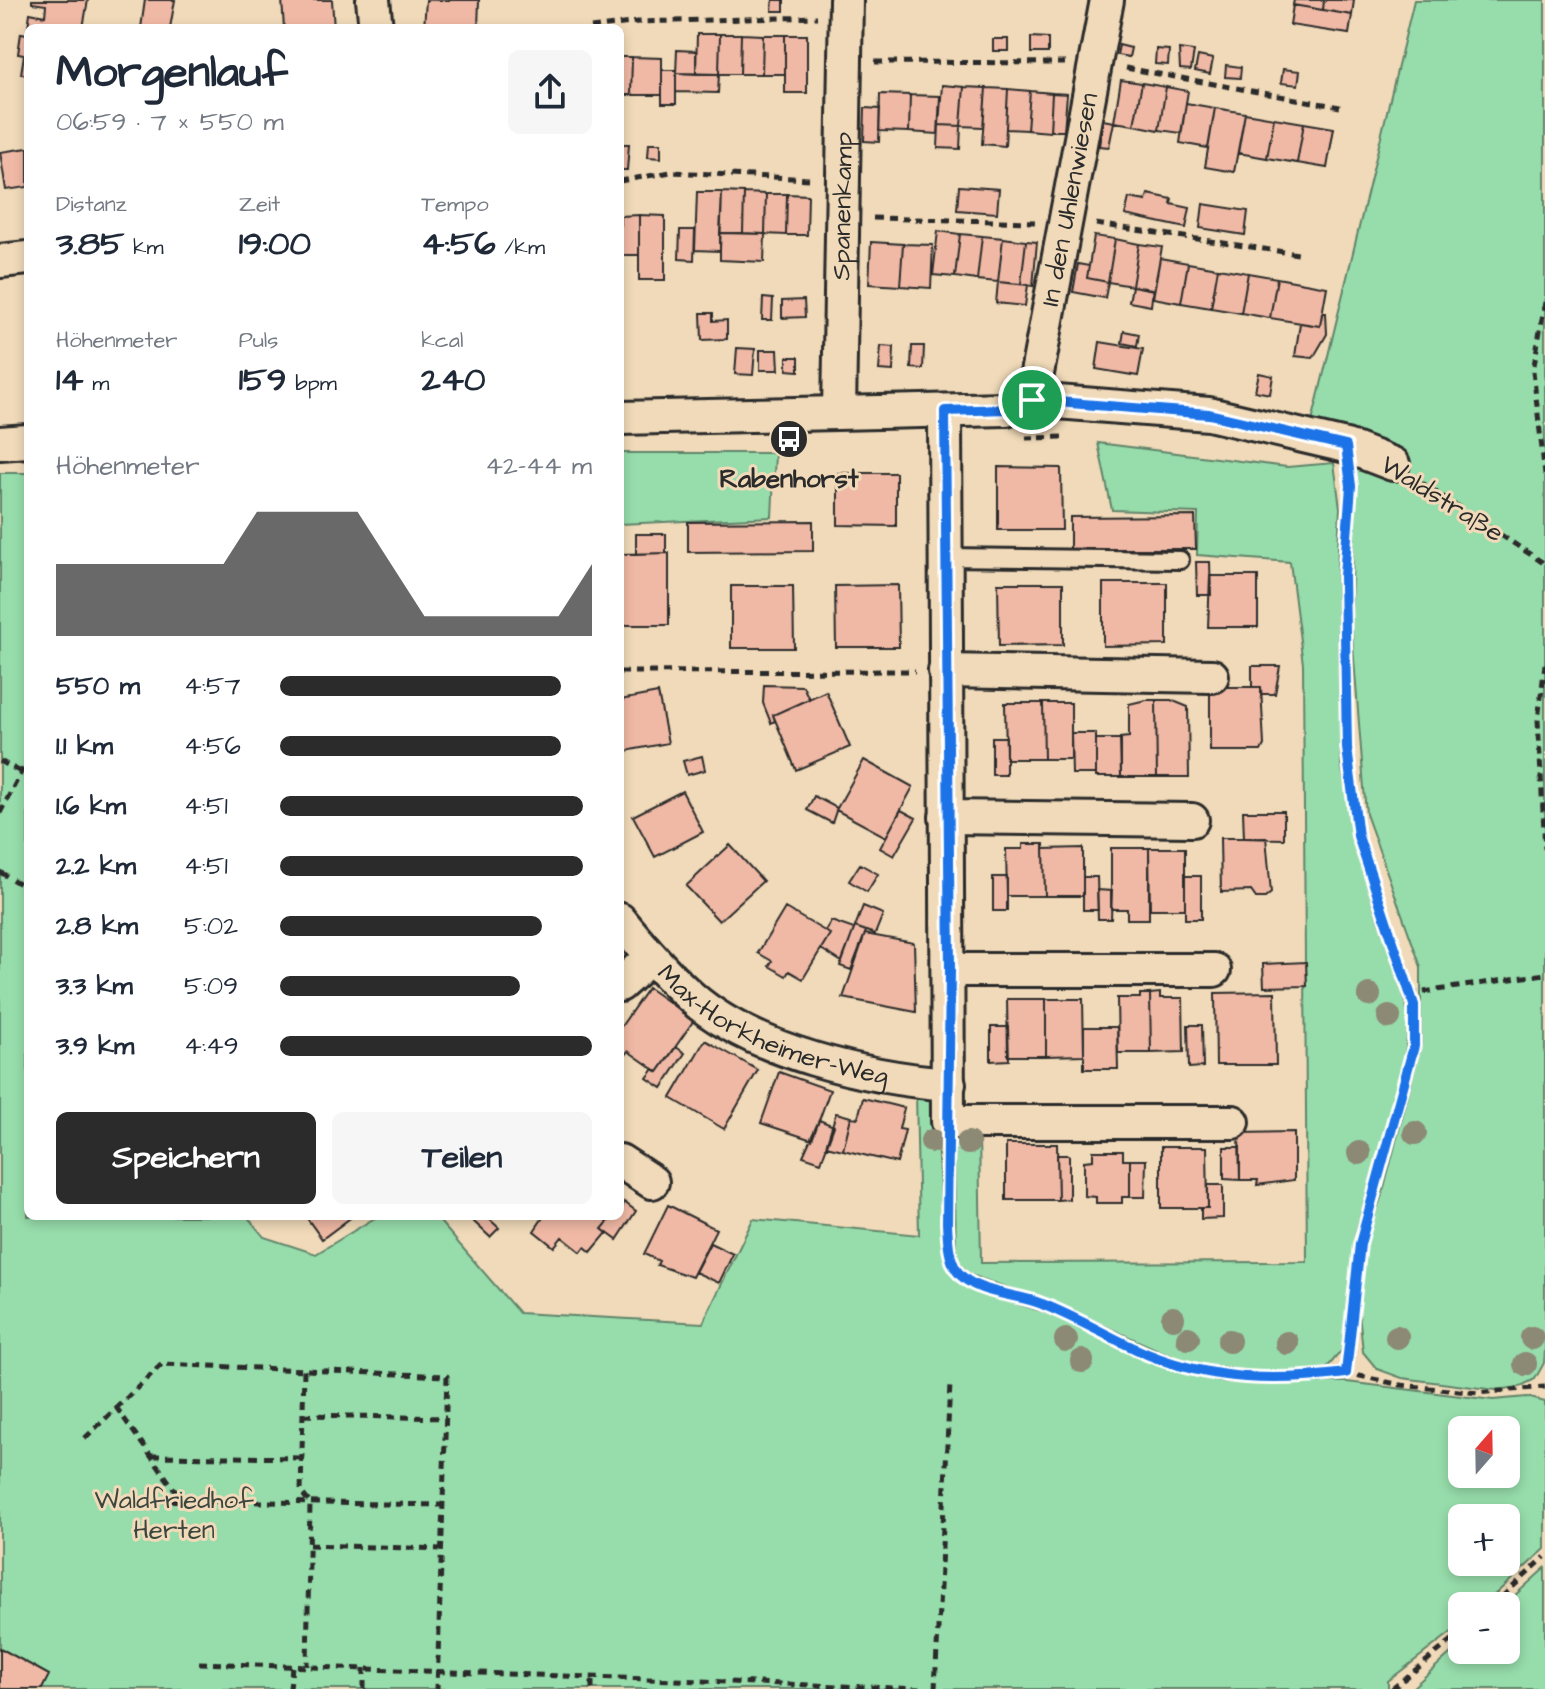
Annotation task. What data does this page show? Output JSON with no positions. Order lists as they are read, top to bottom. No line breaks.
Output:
{"streets":{"street":["In den Uhlenwiesen","Spanenkamp","Waldstraße","Max-Horkheimer-Weg"]},"crossings":[["In den Uhlenwiesen","Waldstraße"],["Spanenkamp","Waldstraße"]],"parks":["Waldfriedhof Herten"],"places":{"bus stop":["Rabenhorst"]},"north":"top","page":{"heading":["Morgenlauf","06:59 · 7 × 550 m"],"stats":[["Distanz","3.85 km"],["Zeit","19:00"],["Tempo","4:56 /km"],["Höhenmeter","14 m"],["Puls","159 bpm"],["kcal","240"]],"chart":["Höhenmeter","42–44 m"],"list":[{"name":"550 m","note":"4:57"},{"name":"1.1 km","note":"4:56"},{"name":"1.6 km","note":"4:51"},{"name":"2.2 km","note":"4:51"},{"name":"2.8 km","note":"5:02"},{"name":"3.3 km","note":"5:09"},{"name":"3.9 km","note":"4:49"}],"buttons":["Speichern","Teilen"],"map_buttons":["+","−"]}}
